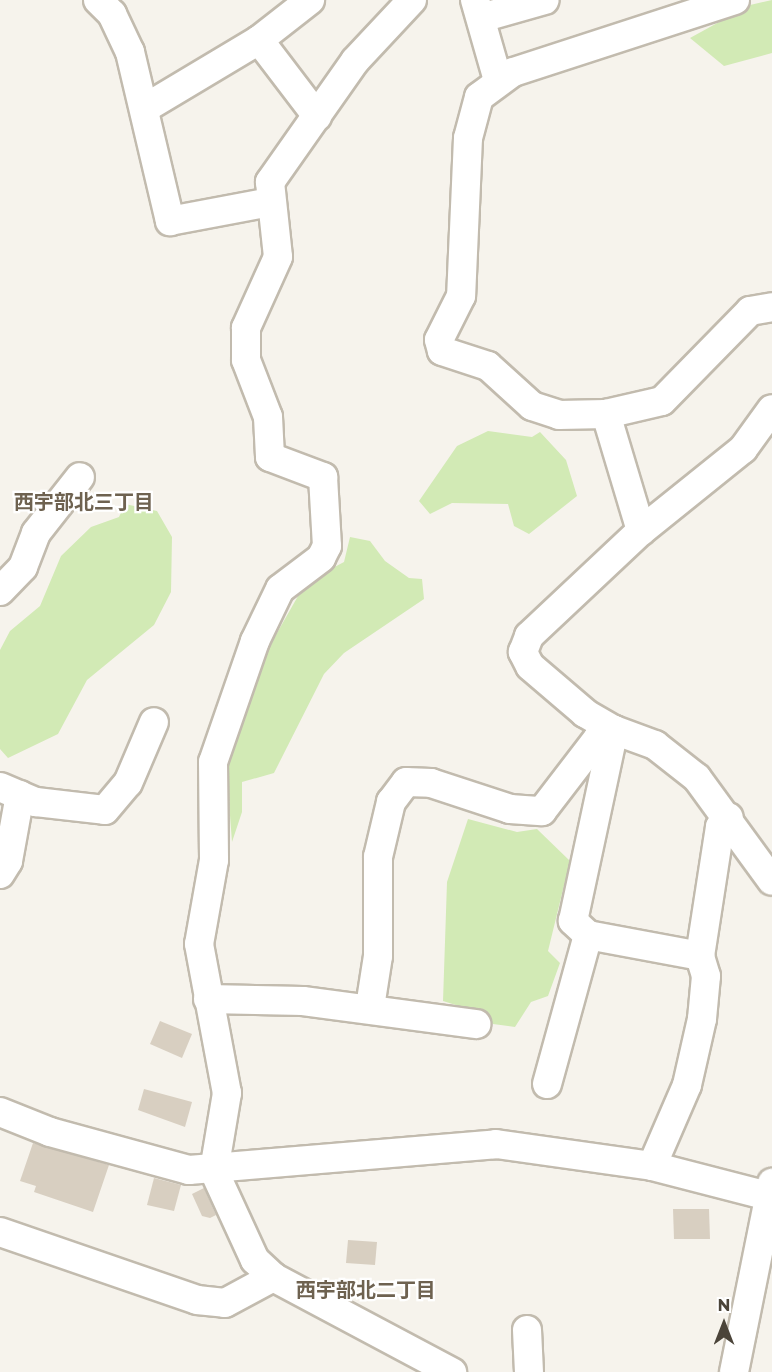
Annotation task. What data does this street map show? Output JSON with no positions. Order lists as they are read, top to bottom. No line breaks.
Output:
{"districts":["西宇部北三丁目","西宇部北二丁目"],"north":"top"}
